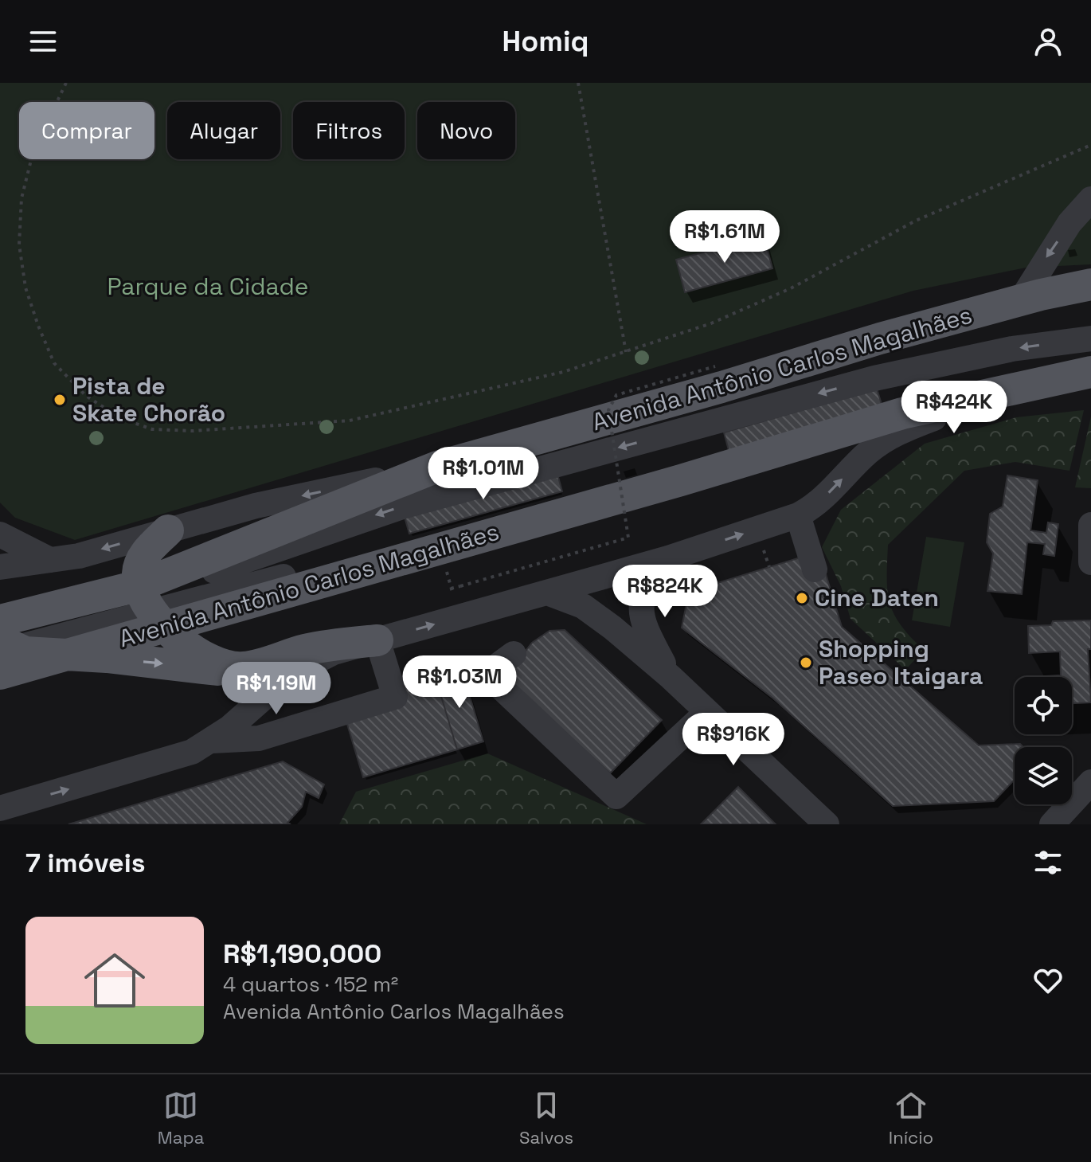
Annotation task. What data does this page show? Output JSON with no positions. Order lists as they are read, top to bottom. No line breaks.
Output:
{"streets":{"main road":["Avenida Antônio Carlos Magalhães"]},"parks":["Parque da Cidade"],"places":["Pista de Skate Chorão","Cine Daten","Shopping Paseo Itaigara"],"page":{"header":"Homiq","chip":["Comprar","Alugar","Filtros","Novo"],"price":["R$1.61M","R$424K","R$1.01M","R$824K","R$1.03M","R$1.19M","R$916K"],"heading":"7 imóveis","list":[{"name":"R$1,190,000","note":"4 quartos · 152 m² · Avenida Antônio Carlos Magalhães"}],"tabs":["Mapa","Salvos","Início"]}}
